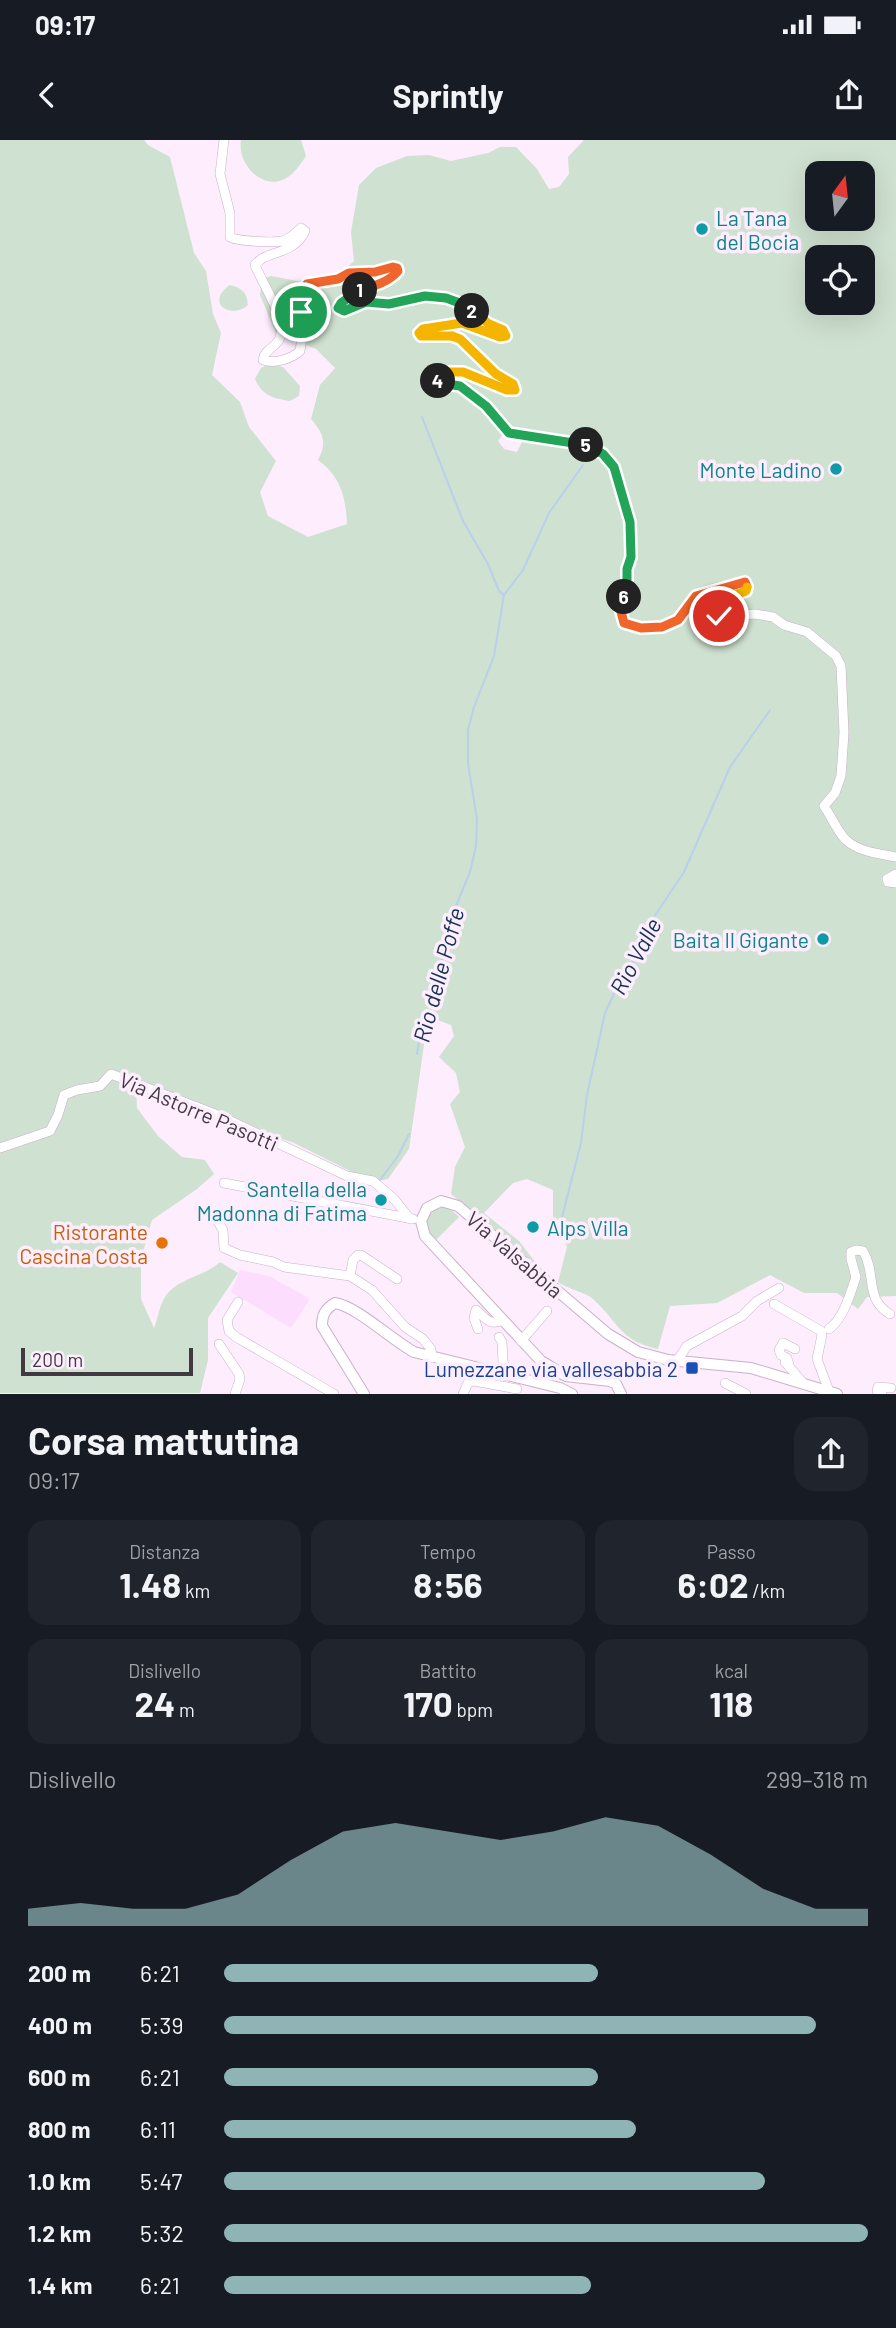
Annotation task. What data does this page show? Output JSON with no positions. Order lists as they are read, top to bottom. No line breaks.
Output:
{"streets":{"main road":["Via Valsabbia"],"street":["Via Astorre Pasotti"]},"crossings":[["Via Astorre Pasotti","Via Valsabbia"]],"water":["Rio Valle","Rio delle Poffe"],"places":{"other":["La Tana del Bocia","Monte Ladino","Baita Il Gigante","Santella della Madonna di Fatima","Alps Villa","Ristorante Cascina Costa"],"transit":["Lumezzane via vallesabbia 2"]},"scale_bar":"200 m","north":"top","page":{"status":"09:17","header":"Sprintly","pins":["1","2","4","5","6"],"scale":"200 m","heading":["Corsa mattutina","09:17"],"stats":[["Distanza","1.48 km"],["Tempo","8:56"],["Passo","6:02 /km"],["Dislivello","24 m"],["Battito","170 bpm"],["kcal","118"]],"chart":["Dislivello","299–318 m"],"list":[{"name":"200 m","note":"6:21"},{"name":"400 m","note":"5:39"},{"name":"600 m","note":"6:21"},{"name":"800 m","note":"6:11"},{"name":"1.0 km","note":"5:47"},{"name":"1.2 km","note":"5:32"},{"name":"1.4 km","note":"6:21"}]}}
